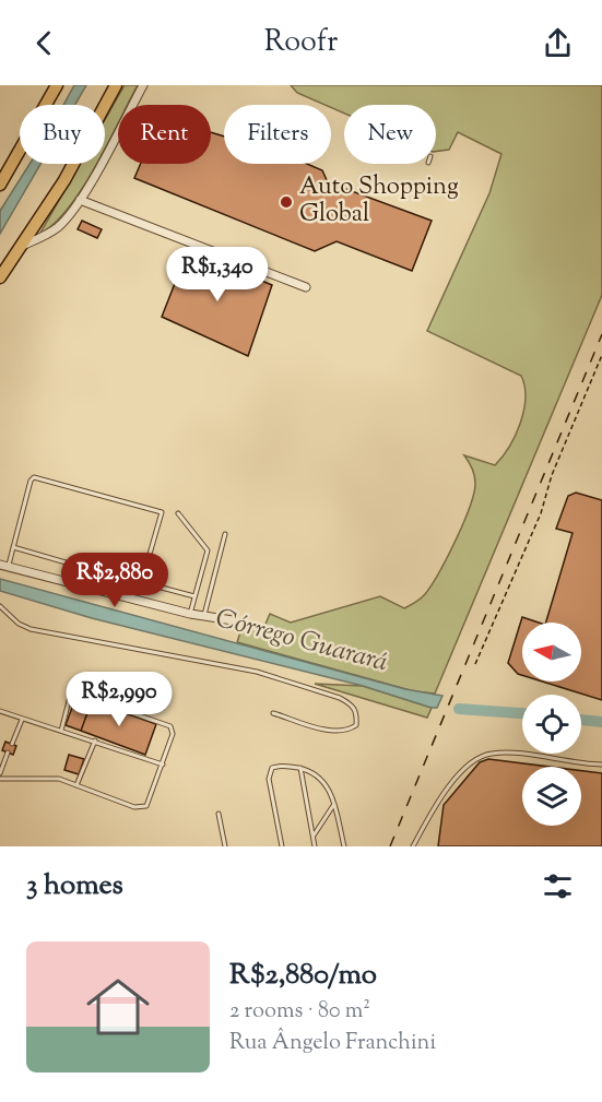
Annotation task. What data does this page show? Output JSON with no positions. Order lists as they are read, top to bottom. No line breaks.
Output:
{"water":["Córrego Guarará"],"places":["Auto Shopping Global"],"north":"left","page":{"header":"Roofr","chip":["Buy","Rent","Filters","New"],"price":["R$1,340","R$2,880","R$2,990"],"heading":"3 homes","list":[{"name":"R$2,880/mo","note":"2 rooms · 80 m² · Rua Ângelo Franchini"}]}}
